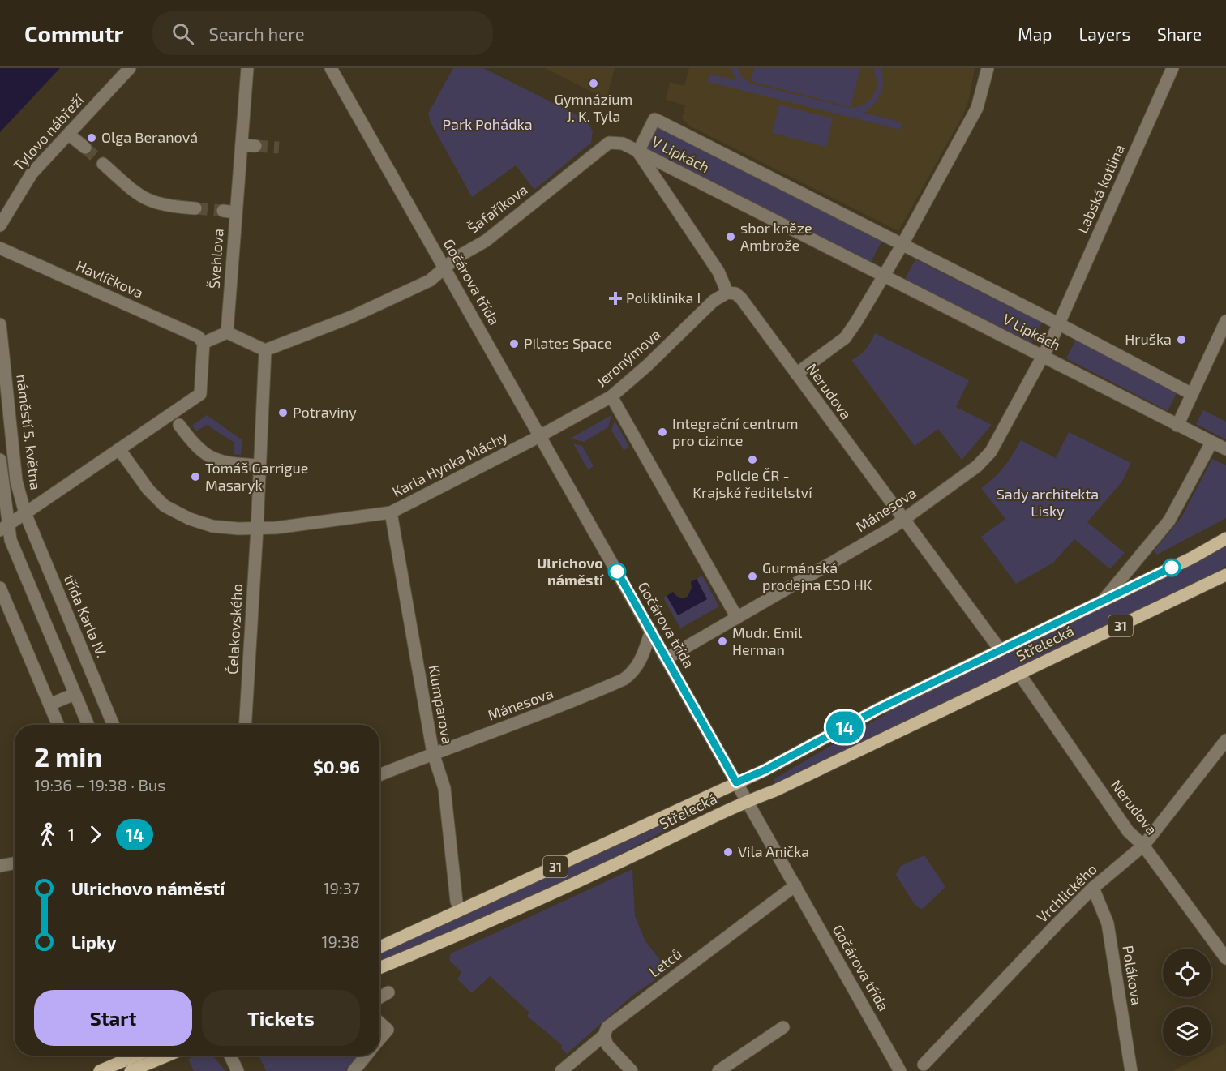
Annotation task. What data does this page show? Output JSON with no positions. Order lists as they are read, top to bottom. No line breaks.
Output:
{"streets":{"main road":["31","Střelecká"],"street":["Tylovo nábřeží","V Lipkách","Labská kotlina","Šafaříkova","Švehlova","Havlíčkova","Gočárova třída","Jeronýmova","Nerudova","náměstí 5. května","Karla Hynka Máchy","Mánesova","třída Karla IV.","Čelakovského","Klumparova","Vrchlického","Letců","Polákova"]},"crossings":[["V Lipkách","Labská kotlina"],["V Lipkách","Šafaříkova"],["V Lipkách","Mánesova"],["V Lipkách","Střelecká"],["Labská kotlina","Mánesova"],["Šafaříkova","Gočárova třída"],["Šafaříkova","Čelakovského"],["Gočárova třída","Jeronýmova"],["Gočárova třída","Karla Hynka Máchy"],["Gočárova třída","Mánesova"],["Gočárova třída","Střelecká"],["Gočárova třída","Letců"],["Jeronýmova","Nerudova"],["Jeronýmova","Karla Hynka Máchy"],["Nerudova","Mánesova"],["Nerudova","Střelecká"],["Nerudova","Vrchlického"],["náměstí 5. května","třída Karla IV."],["Karla Hynka Máchy","Čelakovského"],["Karla Hynka Máchy","Klumparova"],["Mánesova","Klumparova"],["Vrchlického","Polákova"]],"parks":["Park Pohádka","Sady architekta Lisky"],"places":{"other":["Gymnázium J. K. Tyla","Olga Beranová","sbor kněze Ambrože","Hruška","Pilates Space","Potraviny","Integrační centrum pro cizince","Policie ČR - Krajské ředitelství","Tomáš Garrigue Masaryk","Ulrichovo náměstí","Gurmánská prodejna ESO HK","Mudr. Emil Herman","Vila Anička"],"health":["Poliklinika I"]},"lines":["bus line 14"],"page":{"header":"Commutr","search":"Search here","nav":["Map","Layers","Share"],"on_map":"14","heading":["2 min","19:36 – 19:38 · Bus","$0.96"],"legs":["1","14"],"list":[{"name":"Ulrichovo náměstí","value":"19:37"},{"name":"Lipky","value":"19:38"}],"buttons":["Start","Tickets"]}}
